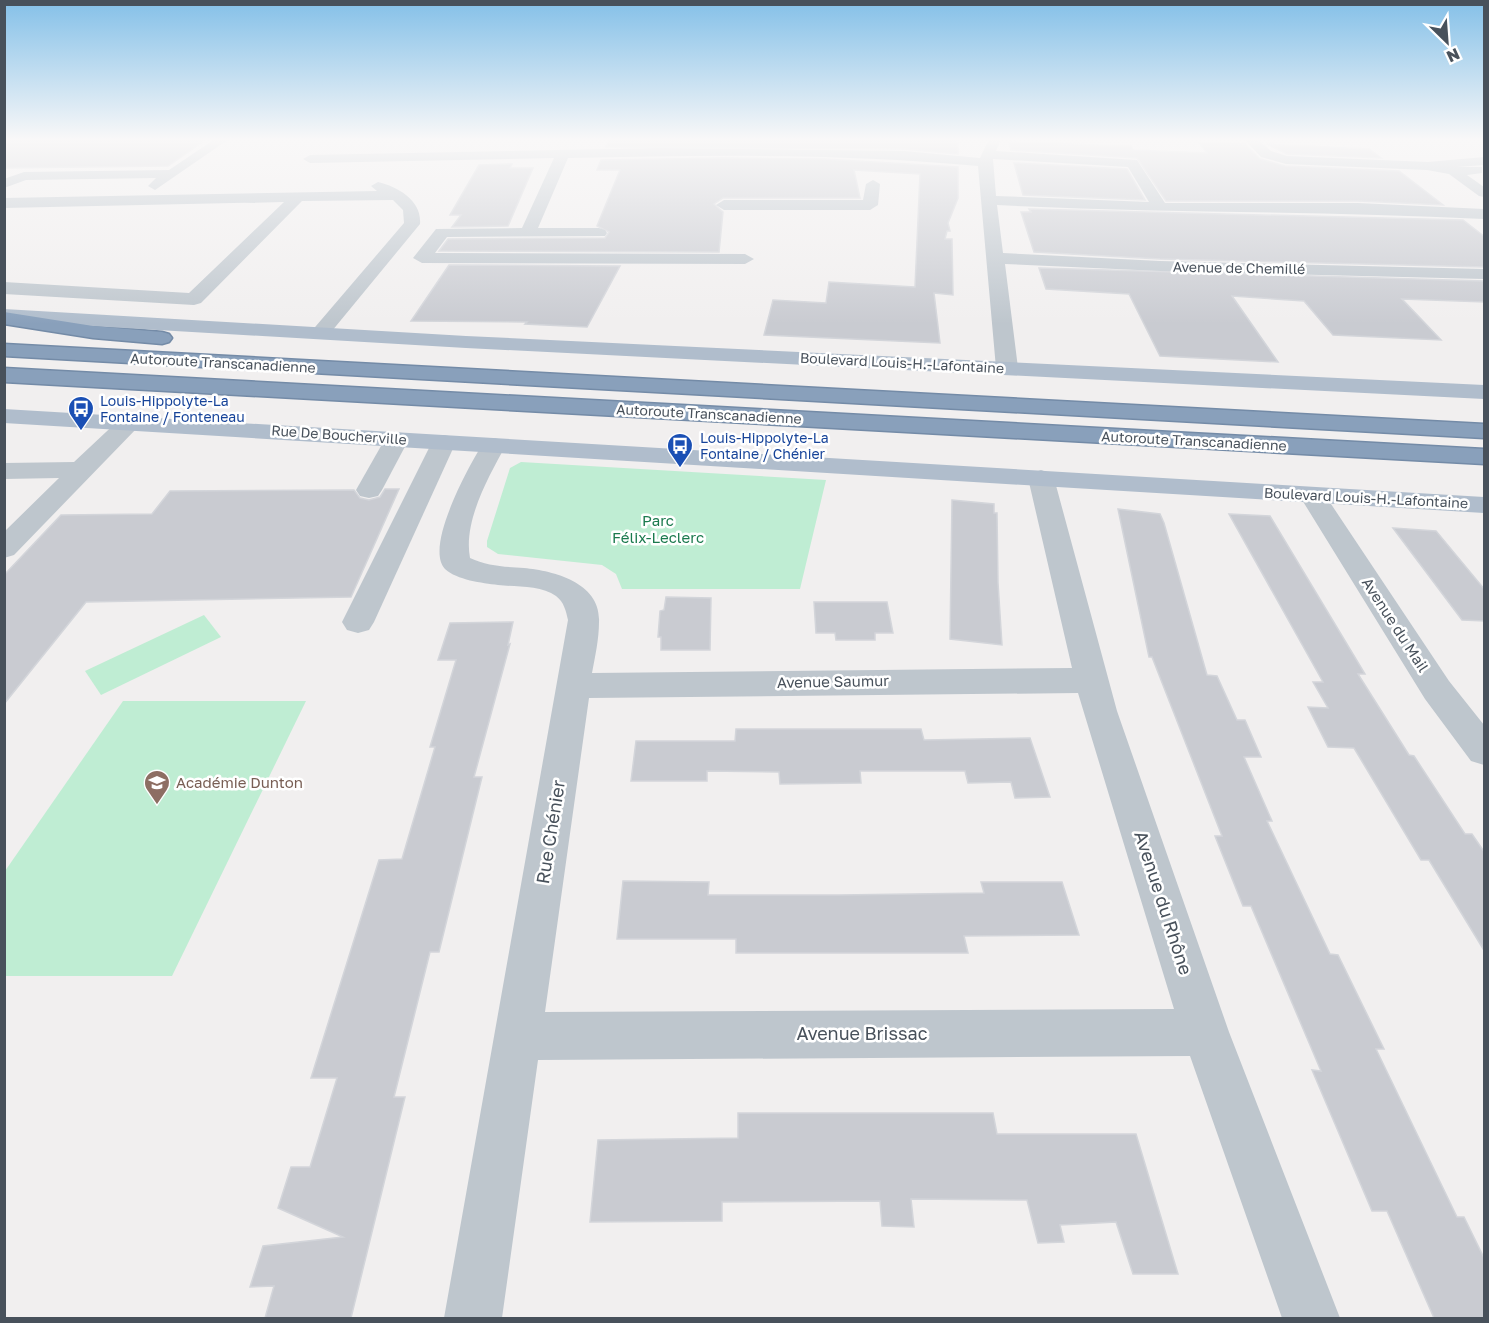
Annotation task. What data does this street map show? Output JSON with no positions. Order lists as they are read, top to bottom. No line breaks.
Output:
{"streets":{"highway":["Autoroute Transcanadienne"],"main road":["Boulevard Louis-H.-Lafontaine","Rue De Boucherville"],"street":["Avenue de Chemillé","Avenue du Mail","Avenue Saumur","Rue Chénier","Avenue du Rhône","Avenue Brissac"]},"crossings":[["Boulevard Louis-H.-Lafontaine","Rue De Boucherville"],["Boulevard Louis-H.-Lafontaine","Avenue du Mail"],["Boulevard Louis-H.-Lafontaine","Rue Chénier"],["Boulevard Louis-H.-Lafontaine","Avenue du Rhône"],["Rue De Boucherville","Rue Chénier"],["Avenue Saumur","Rue Chénier"],["Avenue Saumur","Avenue du Rhône"],["Rue Chénier","Avenue Brissac"],["Avenue du Rhône","Avenue Brissac"]],"parks":["Parc Félix-Leclerc"],"places":{"bus stop":["Louis-Hippolyte-La Fontaine / Fonteneau","Louis-Hippolyte-La Fontaine / Chénier"],"school or university":["Académie Dunton"]},"north":"bottom right"}
